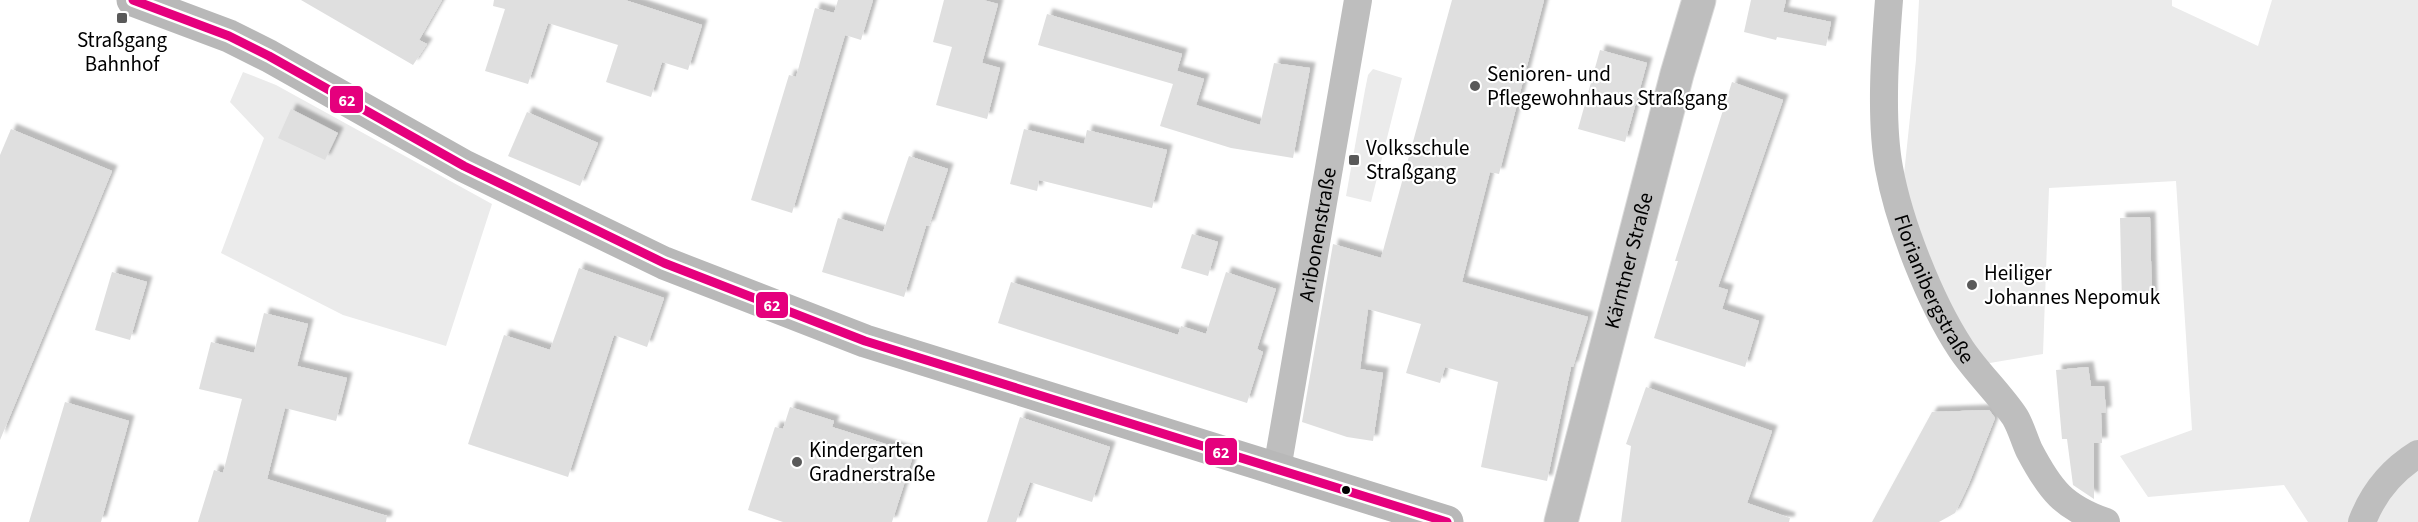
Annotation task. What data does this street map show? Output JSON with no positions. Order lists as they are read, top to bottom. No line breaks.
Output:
{"streets":{"main road":["Kärntner Straße"],"street":["Aribonenstraße","Florianibergstraße"]},"places":{"transit":["Straßgang Bahnhof","Volksschule Straßgang"],"other":["Senioren- und Pflegewohnhaus Straßgang","Heiliger Johannes Nepomuk","Kindergarten Gradnerstraße"]},"lines":["transit line 62"]}
